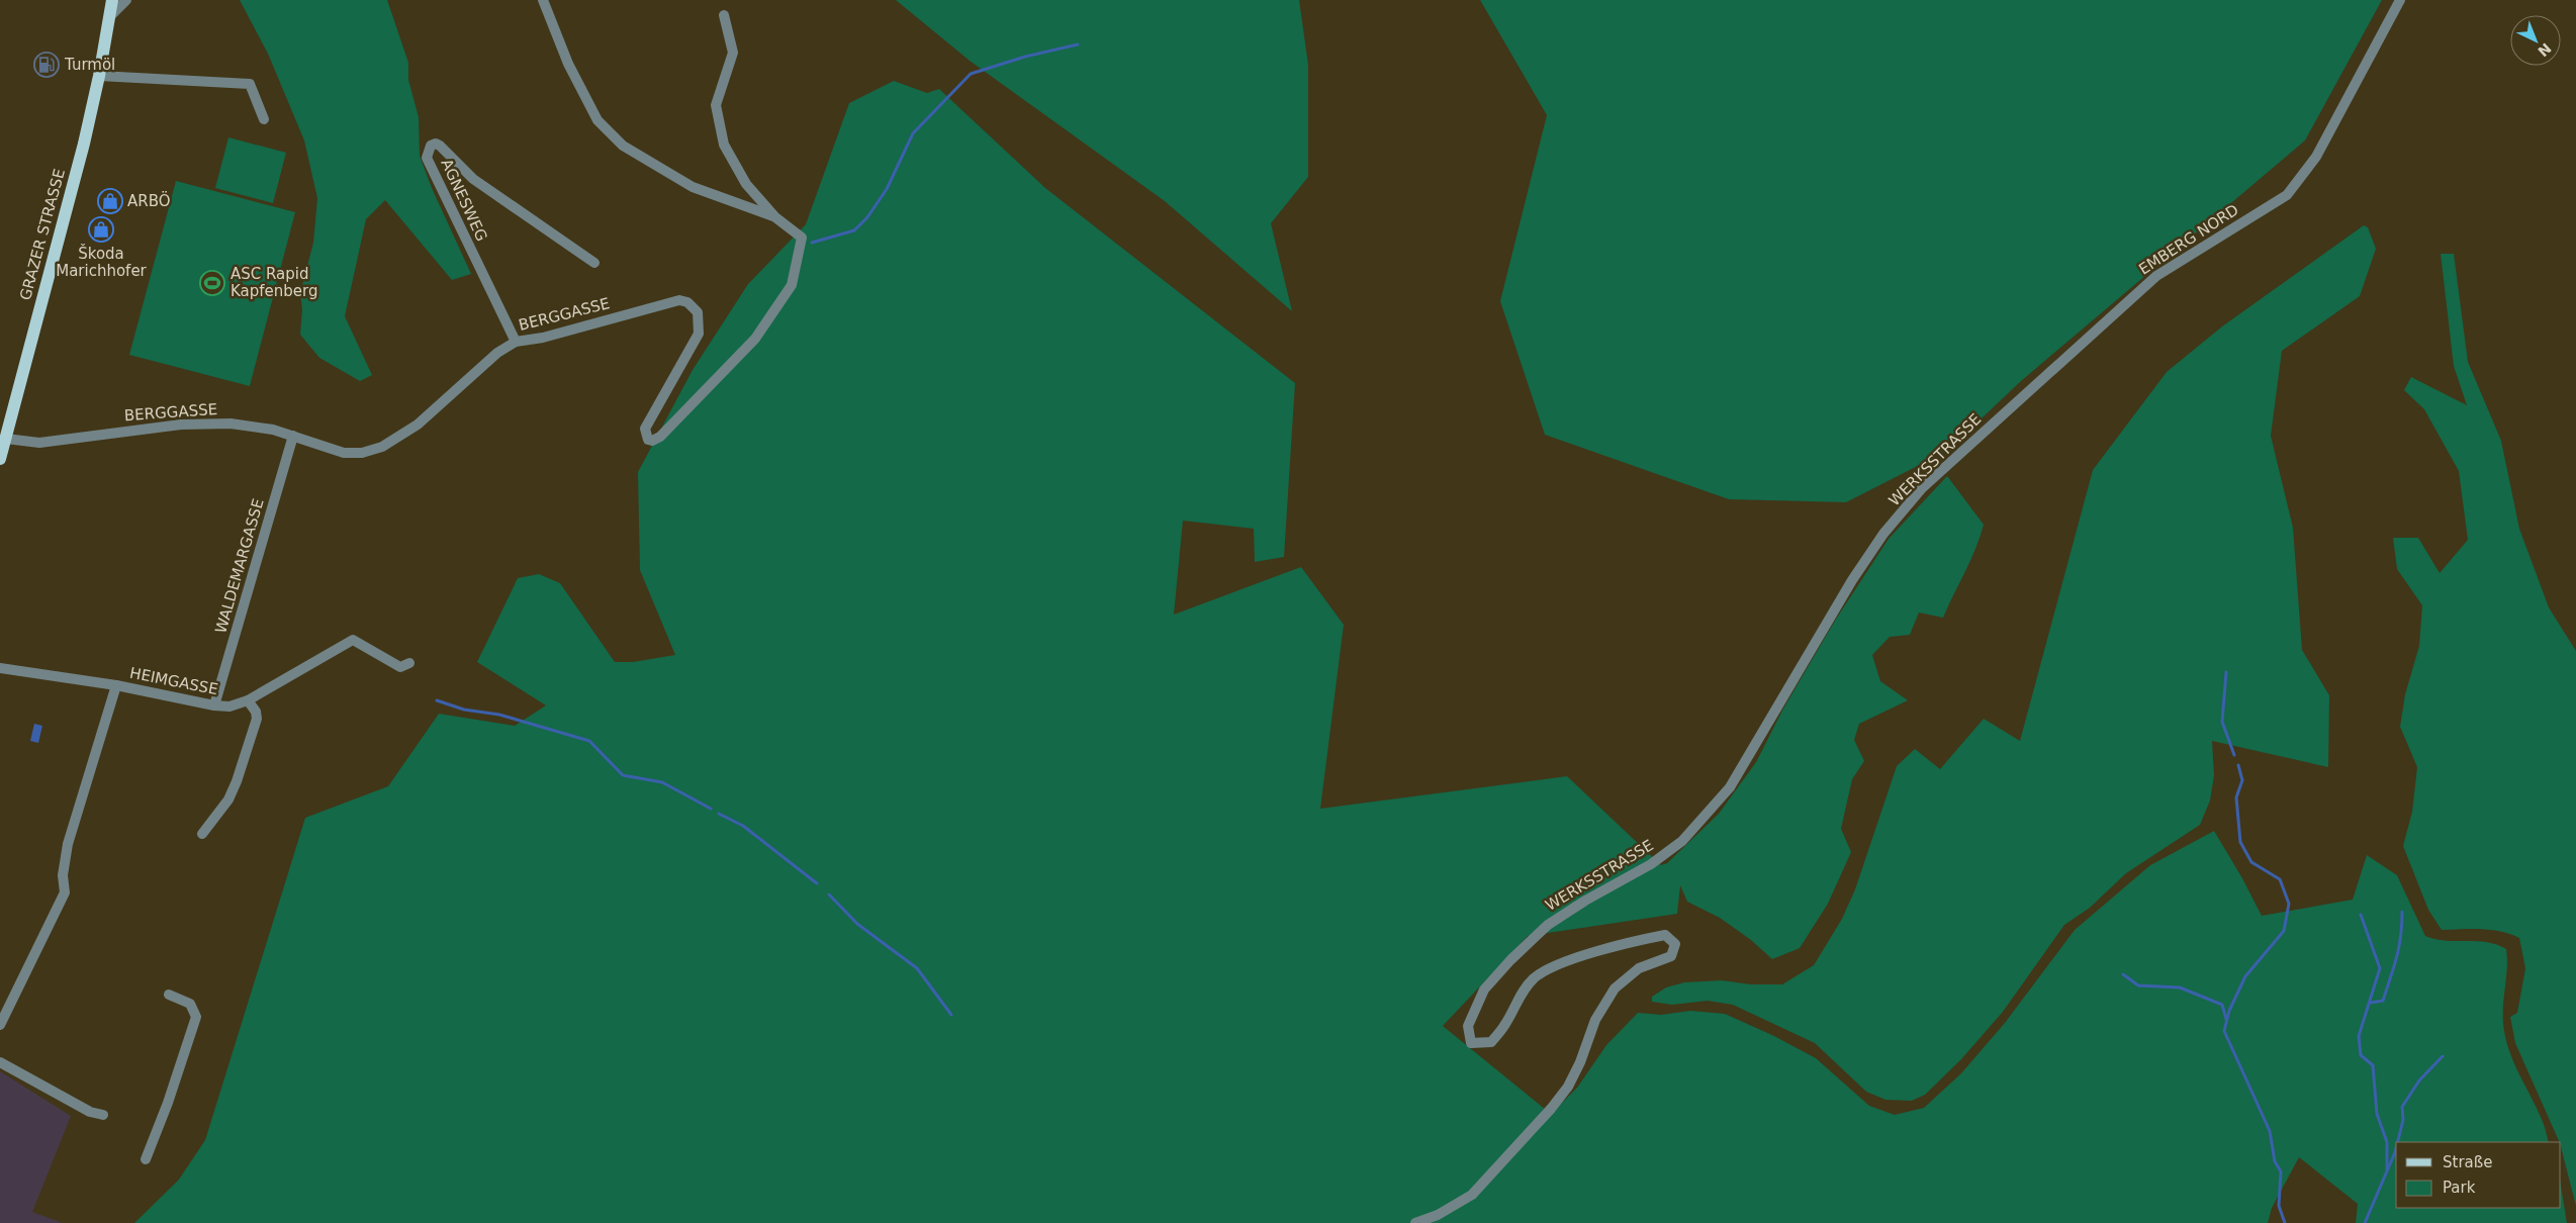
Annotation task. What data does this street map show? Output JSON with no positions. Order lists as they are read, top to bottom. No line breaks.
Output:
{"streets":{"main road":["GRAZER STRASSE"],"street":["AGNESWEG","EMBERG NORD","BERGGASSE","WERKSSTRASSE","WALDEMARGASSE","HEIMGASSE"]},"crossings":[["AGNESWEG","BERGGASSE"],["GRAZER STRASSE","BERGGASSE"],["EMBERG NORD","WERKSSTRASSE"],["BERGGASSE","WALDEMARGASSE"],["WALDEMARGASSE","HEIMGASSE"]],"places":{"fuel station":["Turmöl"],"shop":["ARBÖ","Škoda Marichhofer"],"sports":["ASC Rapid Kapfenberg"]},"legend":["Straße","Park"],"north":"bottom right"}
